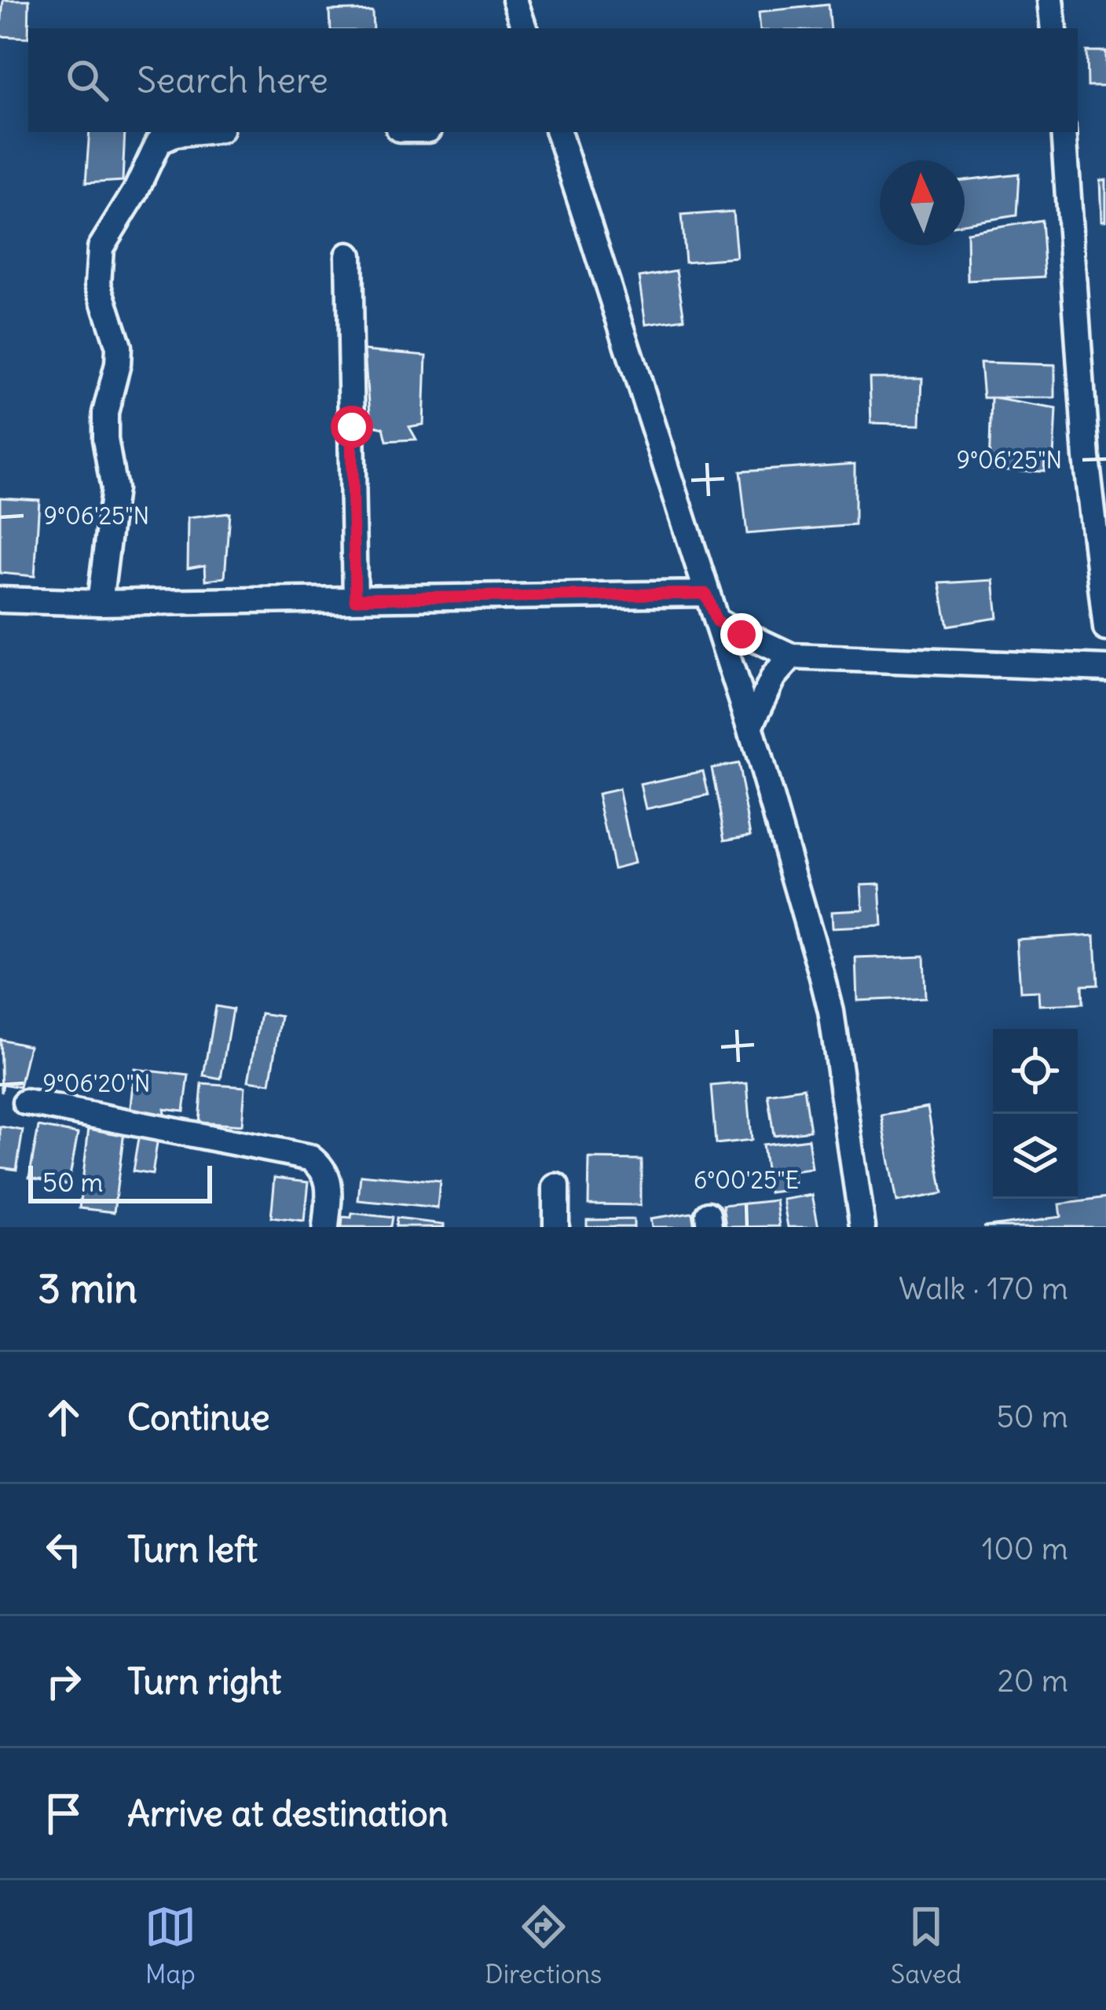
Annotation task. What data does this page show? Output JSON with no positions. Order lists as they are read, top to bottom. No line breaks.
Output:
{"scale_bar":"50 m","north":"top","page":{"search":"Search here","scale":"50 m","heading":["3 min","Walk · 170 m"],"list":[["Continue","50 m"],["Turn left","100 m"],["Turn right","20 m"],"Arrive at destination"],"nav":["Map","Directions","Saved"]},"coordinates":["9°06'25\"N","9°06'20\"N","6°00'25\"E"]}
